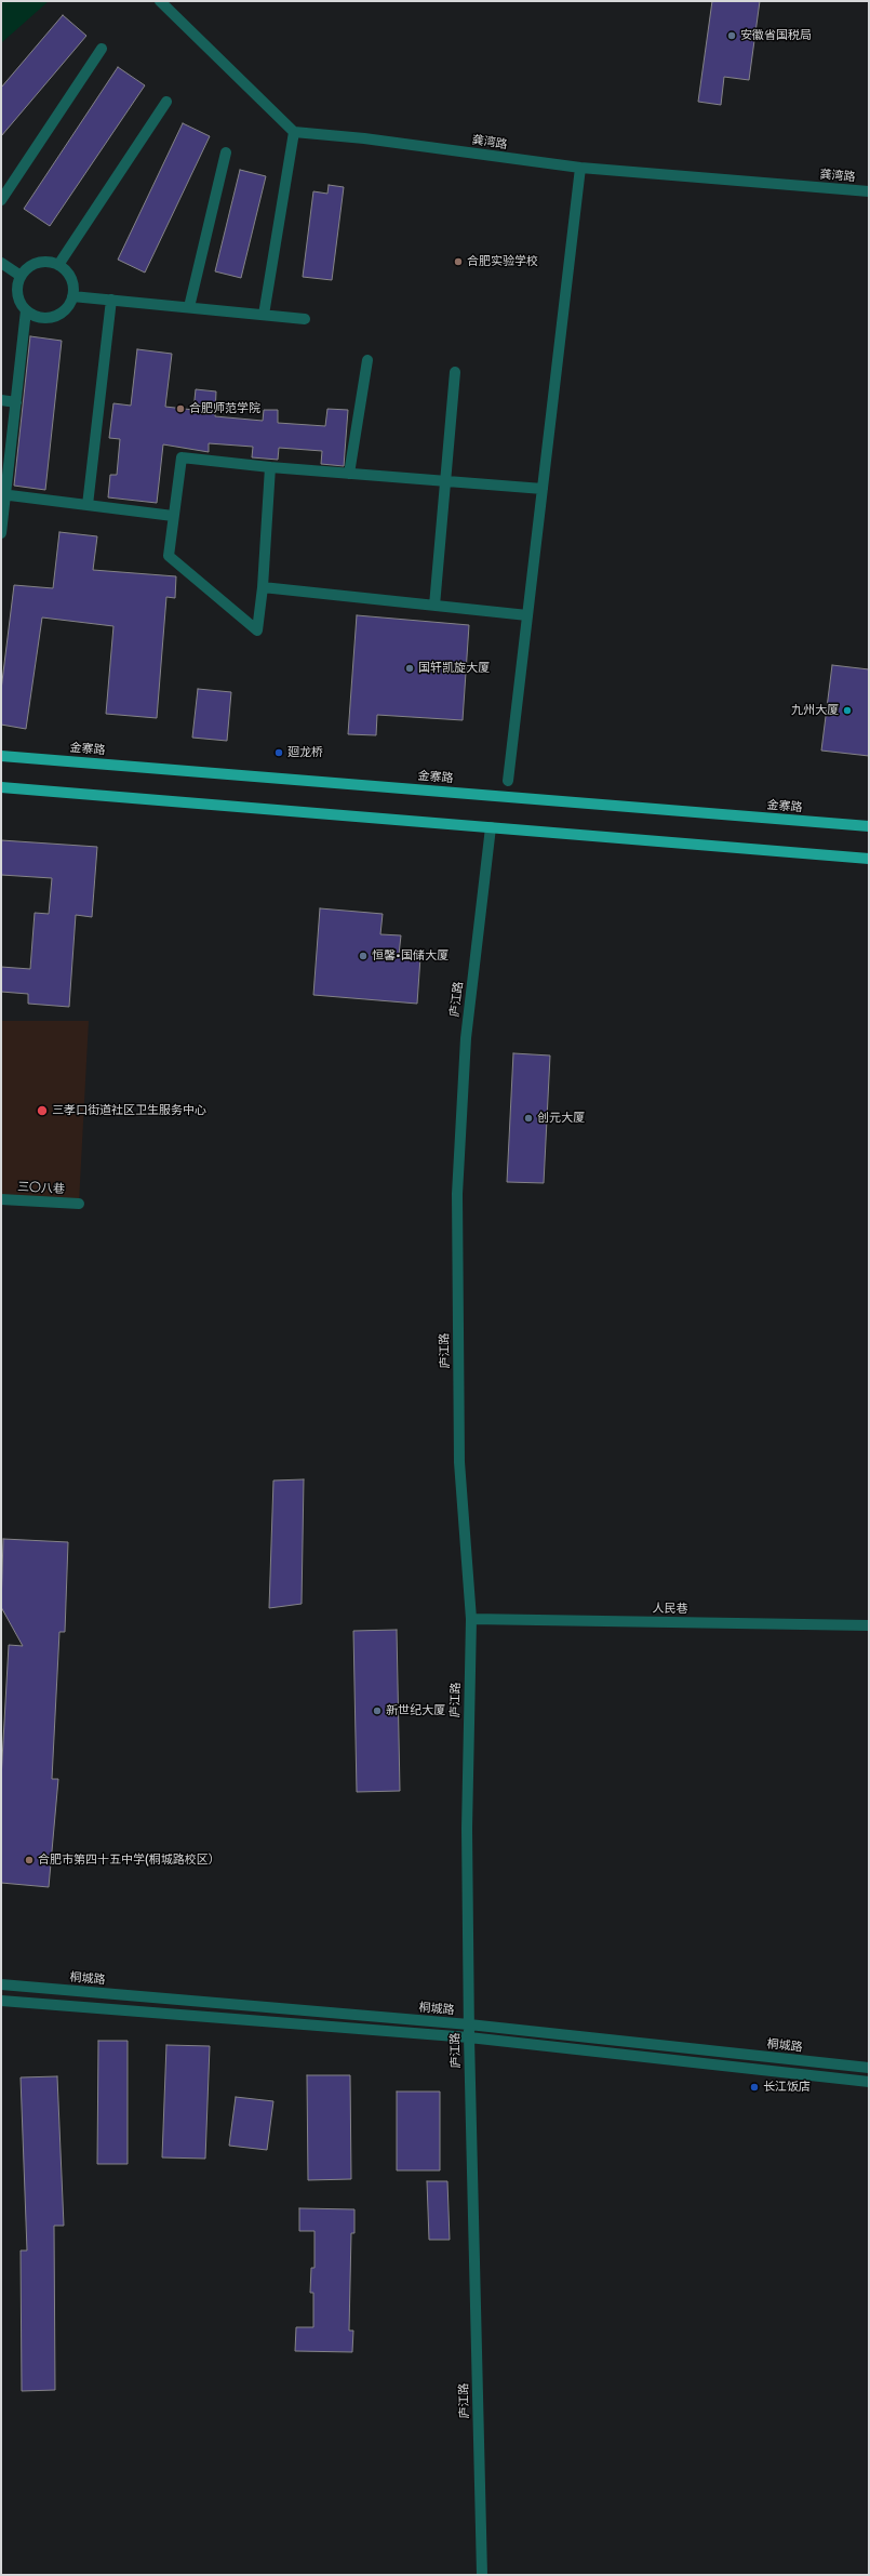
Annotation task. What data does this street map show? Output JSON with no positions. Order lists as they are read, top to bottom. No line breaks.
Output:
{"streets":{"main road":["金寨路"],"street":["龚湾路","庐江路","三〇八巷","人民巷","桐城路"]},"crossings":[["庐江路","人民巷"],["庐江路","桐城路"]],"places":["安徽省国税局","合肥实验学校","合肥师范学院","国轩凯旋大厦","九州大厦","廻龙桥","恒馨•国储大厦","三孝口街道社区卫生服务中心","创元大厦","新世纪大厦","合肥市第四十五中学(桐城路校区）","长江饭店"]}
